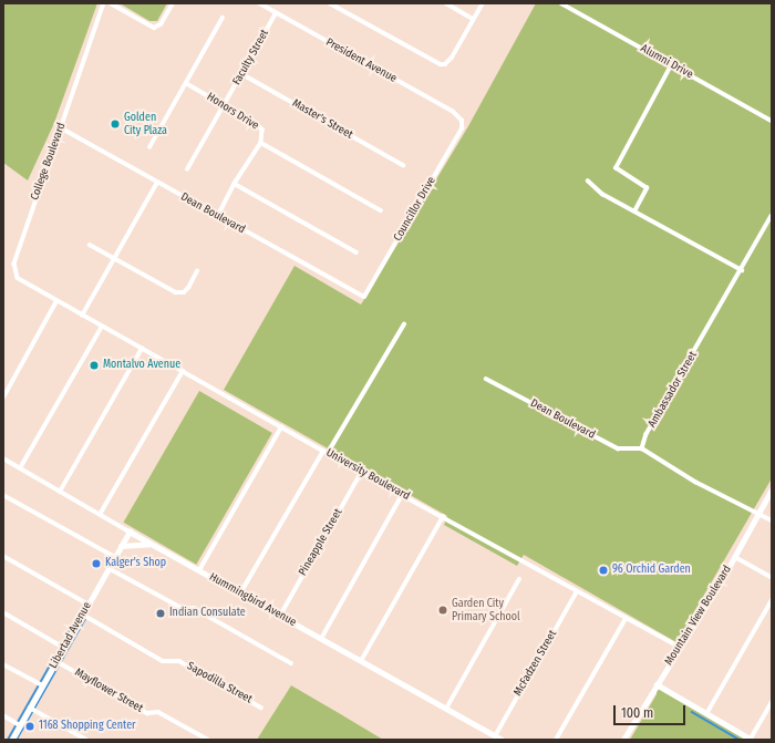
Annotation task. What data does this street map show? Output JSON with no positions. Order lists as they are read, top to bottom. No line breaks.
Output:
{"streets":{"street":["Faculty Street","President Avenue","Alumni Drive","Honors Drive","Master's Street","College Boulevard","Councillor Drive","Dean Boulevard","Ambassador Street","University Boulevard","Pineapple Street","Hummingbird Avenue","Mountain View Boulevard","Libertad Avenue","McFadzen Street","Sapodilla Street","Mayflower Street"]},"crossings":[["Faculty Street","President Avenue"],["Faculty Street","Honors Drive"],["Faculty Street","Master's Street"],["President Avenue","Councillor Drive"],["Honors Drive","Dean Boulevard"],["College Boulevard","Dean Boulevard"],["College Boulevard","University Boulevard"],["Councillor Drive","Dean Boulevard"],["Dean Boulevard","Ambassador Street"],["University Boulevard","Pineapple Street"],["University Boulevard","Mountain View Boulevard"],["University Boulevard","McFadzen Street"],["Pineapple Street","Hummingbird Avenue"],["Hummingbird Avenue","Libertad Avenue"],["Hummingbird Avenue","McFadzen Street"],["Libertad Avenue","Sapodilla Street"],["Libertad Avenue","Mayflower Street"]],"places":["Golden City Plaza","Montalvo Avenue","Kalger's Shop","96 Orchid Garden","Garden City Primary School","Indian Consulate","1168 Shopping Center"],"scale_bar":"100 m"}
